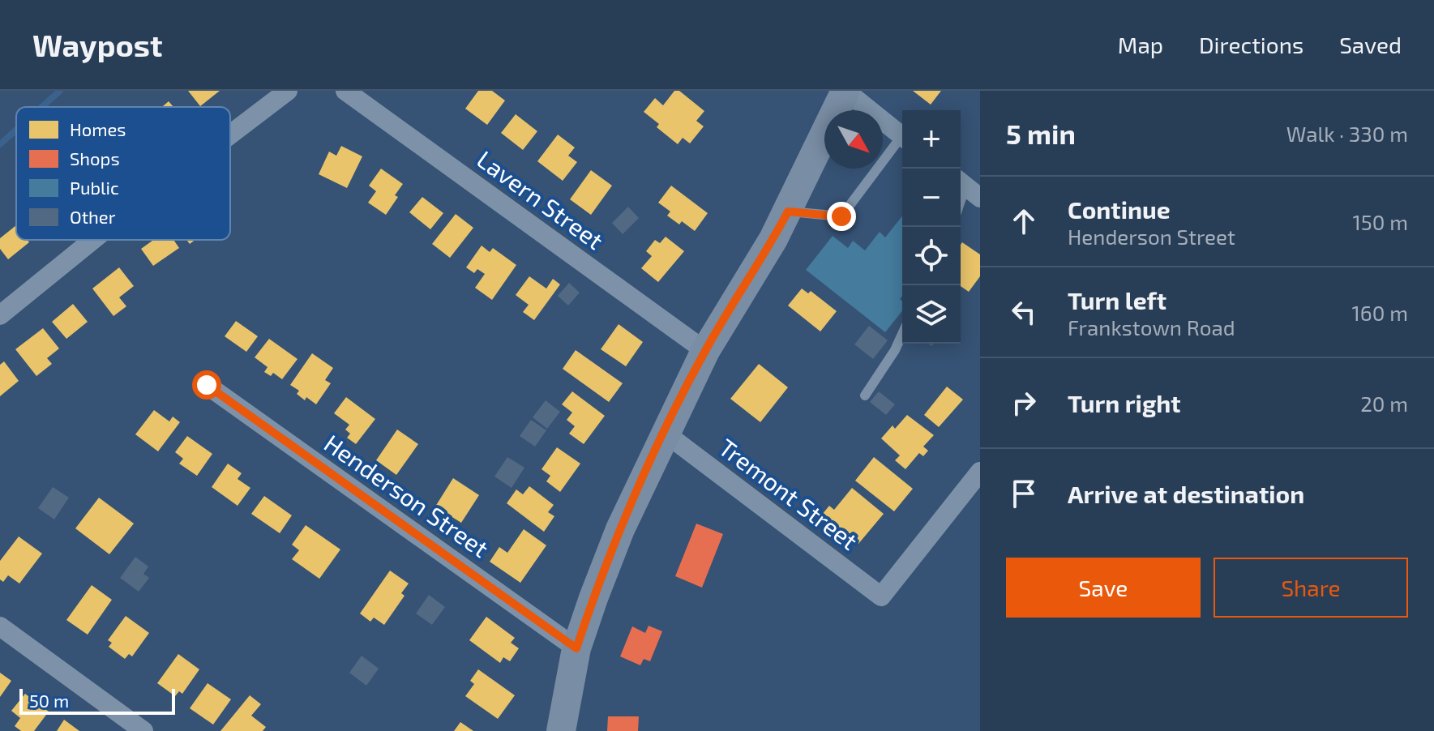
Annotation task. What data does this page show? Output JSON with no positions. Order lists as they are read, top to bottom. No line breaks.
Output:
{"streets":{"street":["Lavern Street","Tremont Street","Henderson Street"]},"legend":["Homes","Shops","Public","Other"],"scale_bar":"50 m","north":"bottom right","page":{"header":"Waypost","nav":["Map","Directions","Saved"],"heading":["5 min","Walk · 330 m"],"map_buttons":["+","−"],"list":[["Continue","Henderson Street","150 m"],["Turn left","Frankstown Road","160 m"],["Turn right","20 m"],"Arrive at destination"],"buttons":["Save","Share"],"scale":"50 m"}}
